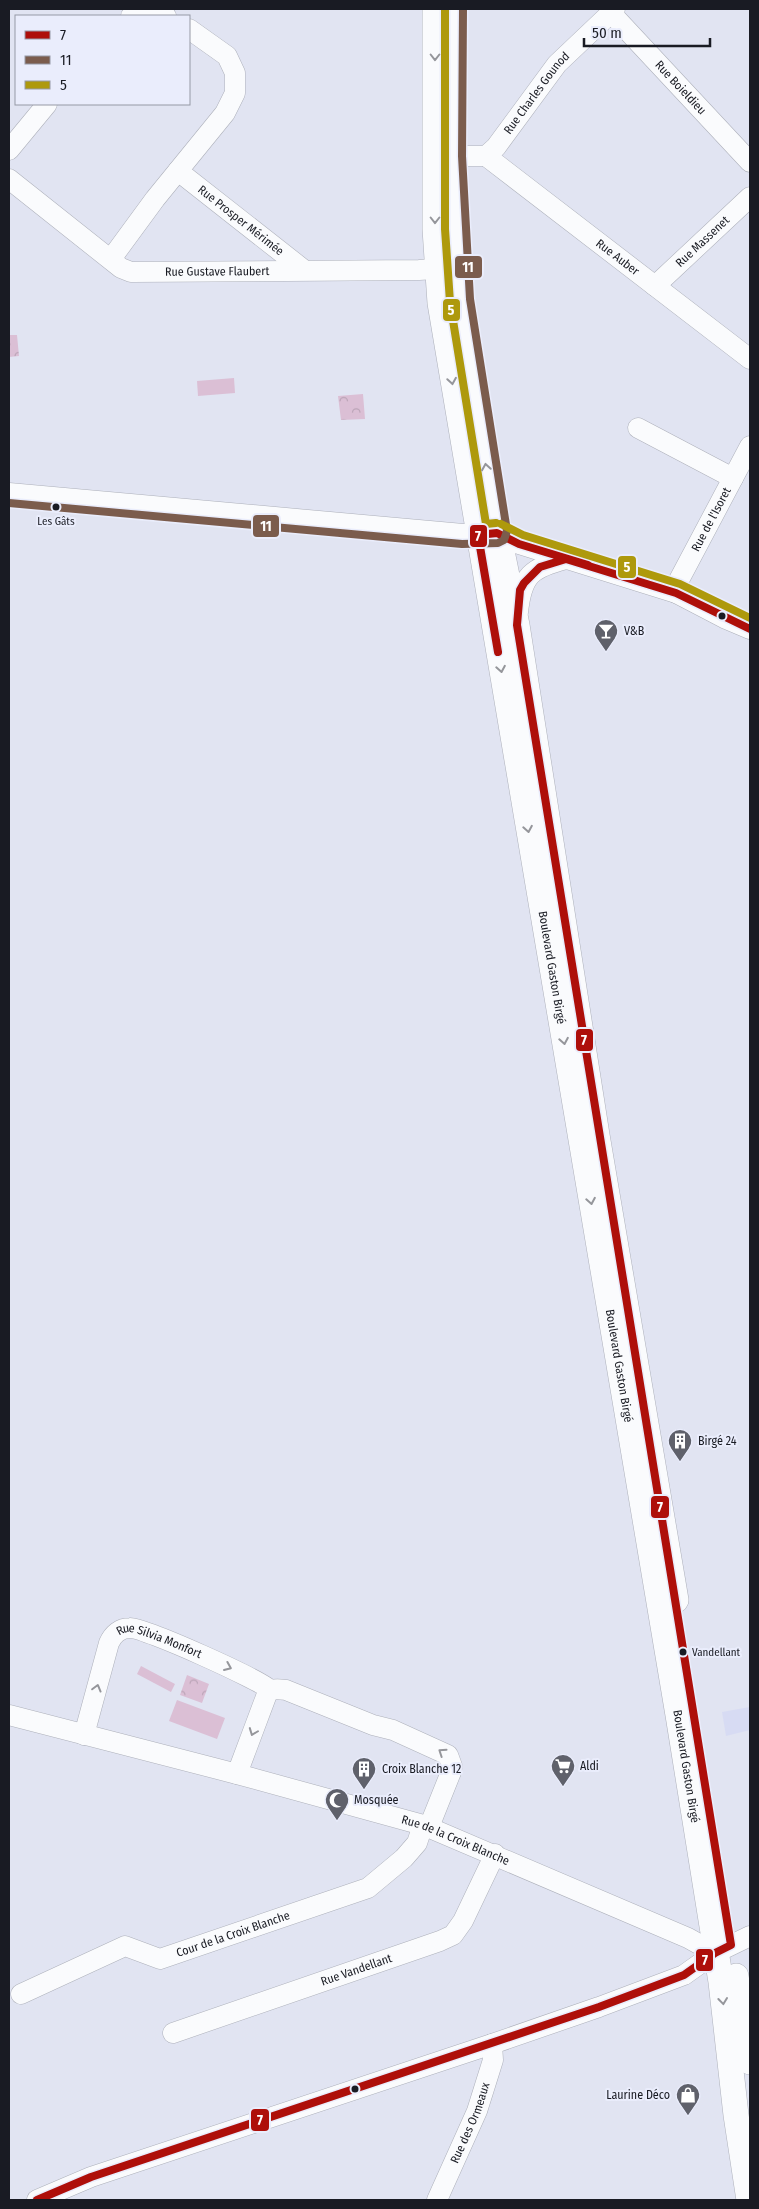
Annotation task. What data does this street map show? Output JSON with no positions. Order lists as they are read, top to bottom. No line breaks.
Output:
{"streets":{"main road":["Boulevard Gaston Birgé"],"street":["Rue Boieldieu","Rue Charles Gounod","Rue Prosper Mérimée","Rue Massenet","Rue Auber","Rue Gustave Flaubert","Rue de l'Isoret","Rue Silvia Monfort","Rue de la Croix Blanche","Cour de la Croix Blanche","Rue Vandellant","Rue des Ormeaux"]},"crossings":[["Rue Boieldieu","Rue Charles Gounod"],["Rue Charles Gounod","Rue Auber"],["Rue Prosper Mérimée","Rue Gustave Flaubert"],["Rue Massenet","Rue Auber"],["Rue Gustave Flaubert","Boulevard Gaston Birgé"],["Boulevard Gaston Birgé","Rue de la Croix Blanche"],["Rue Silvia Monfort","Rue de la Croix Blanche"],["Rue Silvia Monfort","Cour de la Croix Blanche"],["Rue de la Croix Blanche","Cour de la Croix Blanche"],["Rue de la Croix Blanche","Rue Vandellant"]],"places":{"other":["Les Gâts","Vandellant"],"bar":["V&B"],"building":["Birgé 24","Croix Blanche 12"],"supermarket":["Aldi"],"mosque":["Mosquée"],"shop":["Laurine Déco"]},"lines":["transit line 11","transit line 5","transit line 7"],"legend":["7","11","5"],"scale_bar":"50 m"}
